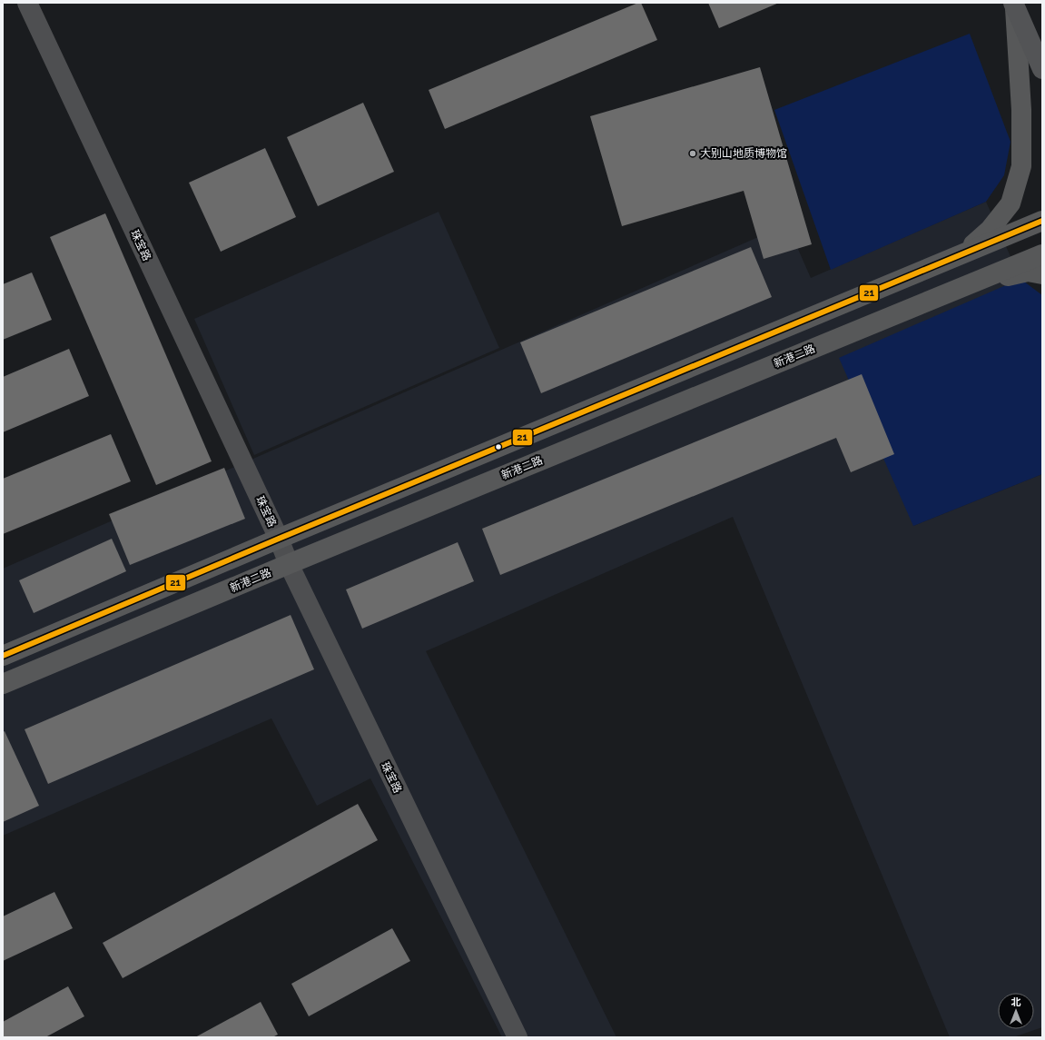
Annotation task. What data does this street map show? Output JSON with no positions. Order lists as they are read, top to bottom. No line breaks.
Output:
{"streets":{"main road":["新港二路"],"street":["珠宝路"]},"crossings":[["珠宝路","新港二路"]],"places":["大别山地质博物馆"],"lines":["transit line 21"],"north":"top"}
